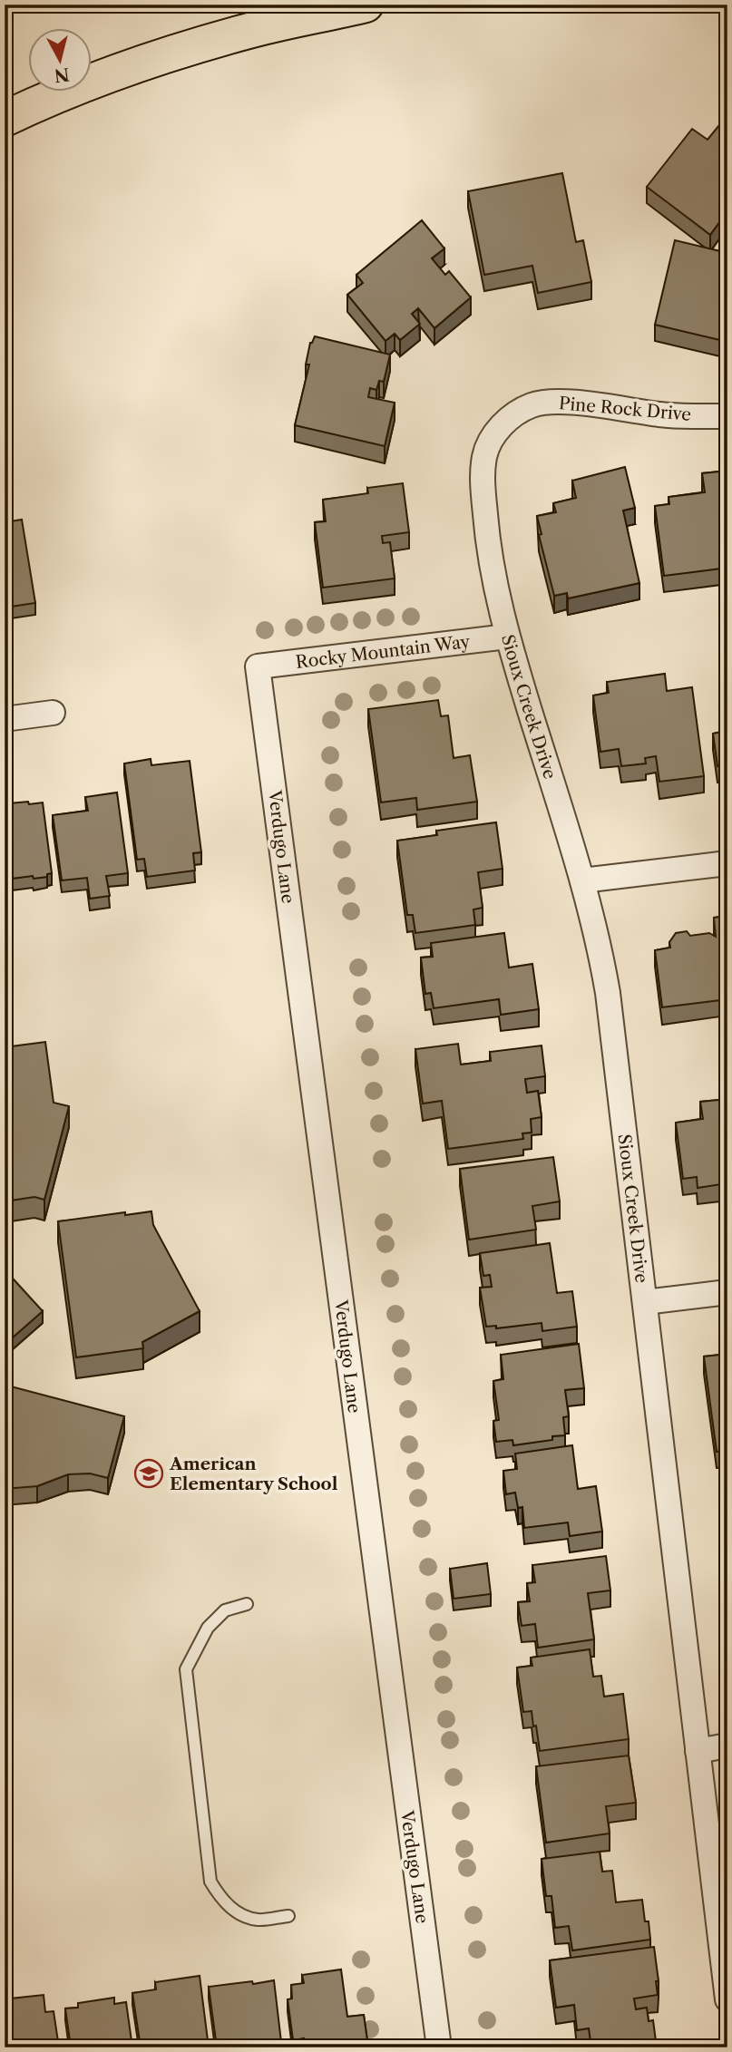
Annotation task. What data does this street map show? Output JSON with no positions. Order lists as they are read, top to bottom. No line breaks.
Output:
{"streets":{"street":["Pine Rock Drive","Rocky Mountain Way","Sioux Creek Drive","Verdugo Lane"]},"crossings":[["Pine Rock Drive","Sioux Creek Drive"],["Rocky Mountain Way","Sioux Creek Drive"],["Rocky Mountain Way","Verdugo Lane"]],"places":{"school or university":["American Elementary School"]},"north":"bottom"}
